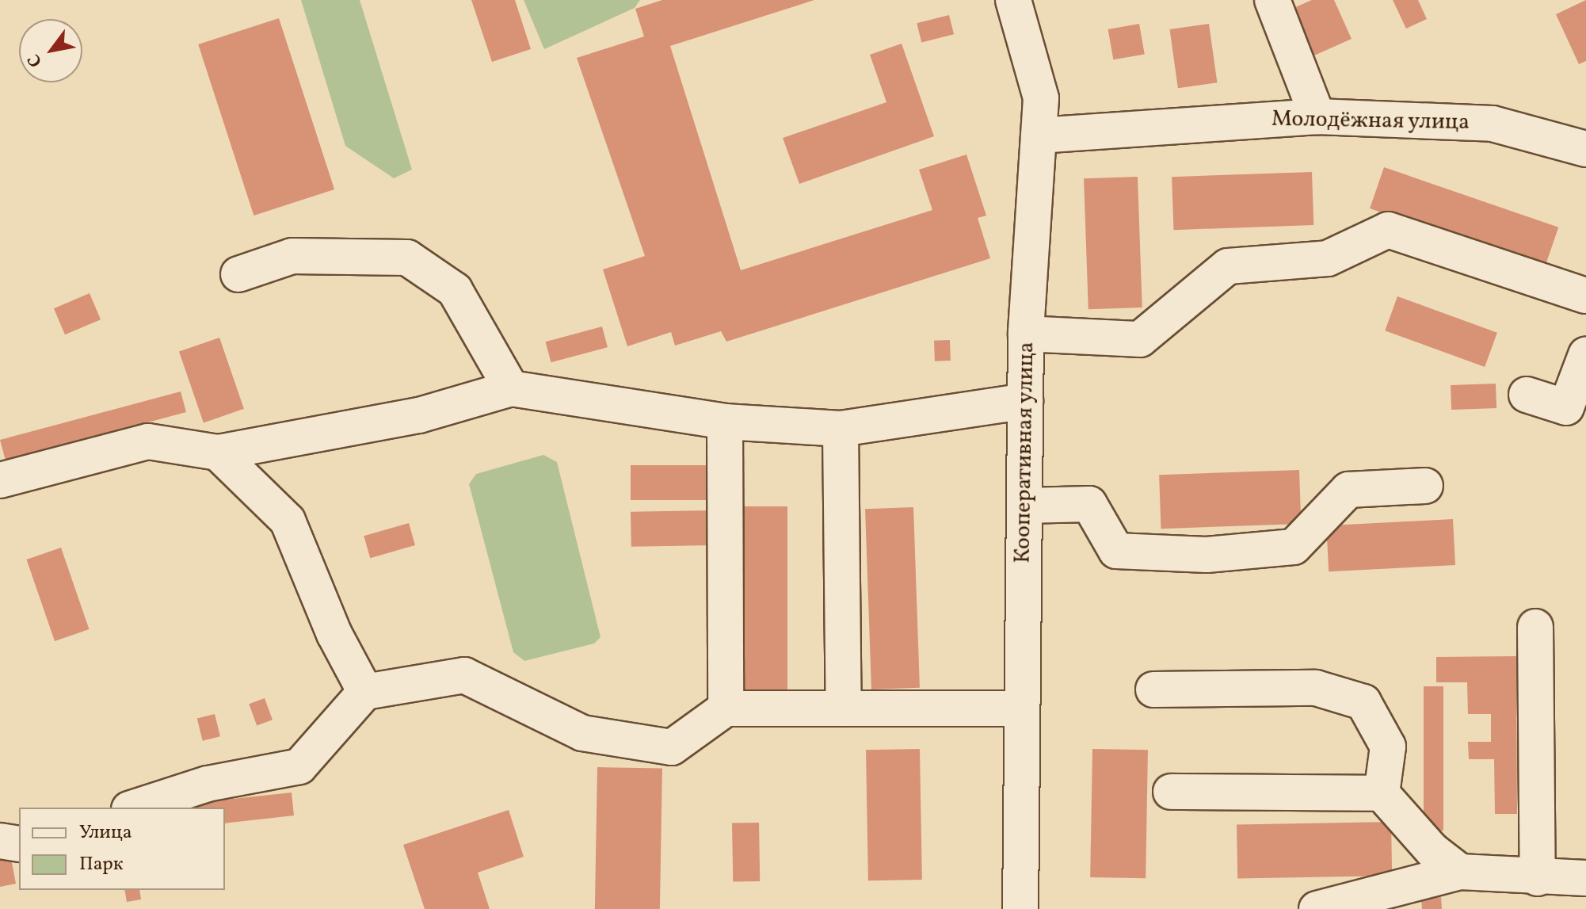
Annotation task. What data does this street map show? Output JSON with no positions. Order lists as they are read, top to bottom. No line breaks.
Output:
{"streets":{"street":["Молодёжная улица","Кооперативная улица"]},"crossings":[["Молодёжная улица","Кооперативная улица"]],"legend":["Улица","Парк"],"north":"bottom left"}
